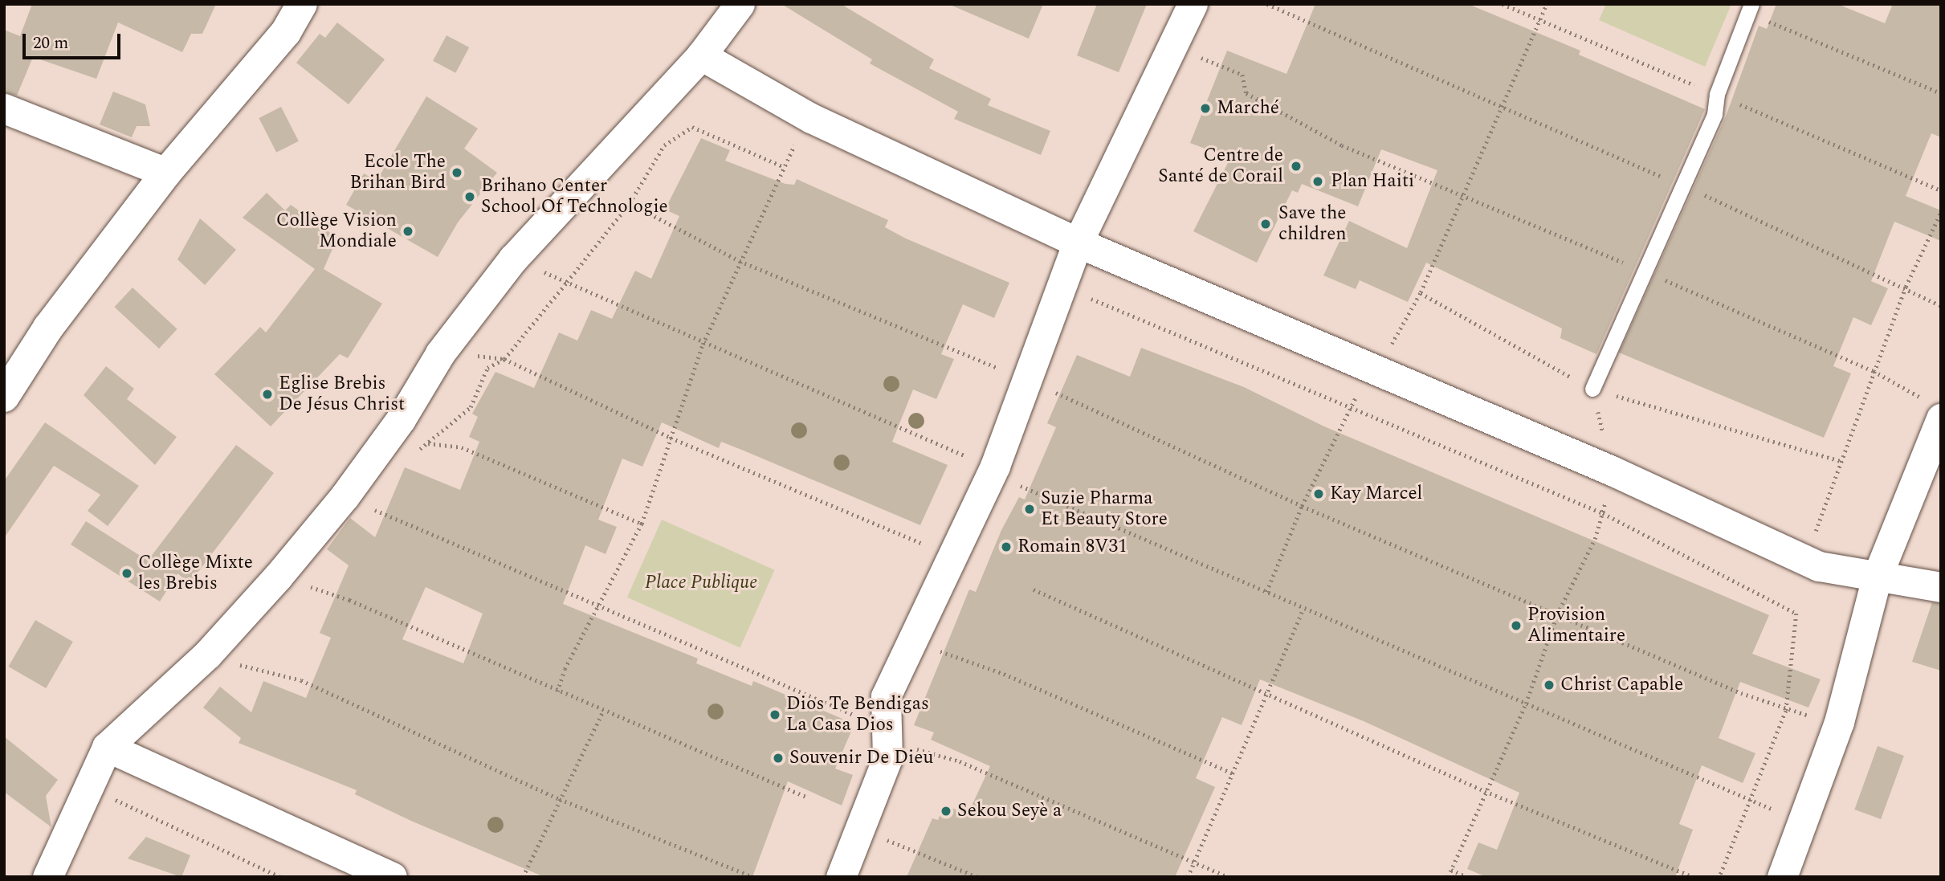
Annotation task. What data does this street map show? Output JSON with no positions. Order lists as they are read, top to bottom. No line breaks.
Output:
{"parks":["Place Publique"],"places":["Marché","Centre de Santé de Corail","Ecole The Brihan Bird","Plan Haiti","Brihano Center School Of Technologie","Save the children","Collège Vision Mondiale","Eglise Brebis De Jésus Christ","Kay Marcel","Suzie Pharma Et Beauty Store","Romain 8V31","Collège Mixte les Brebis","Provision Alimentaire","Christ Capable","Dios Te Bendigas La Casa Dios","Souvenir De Dieu","Sekou Seyè a"],"scale_bar":"20 m"}
